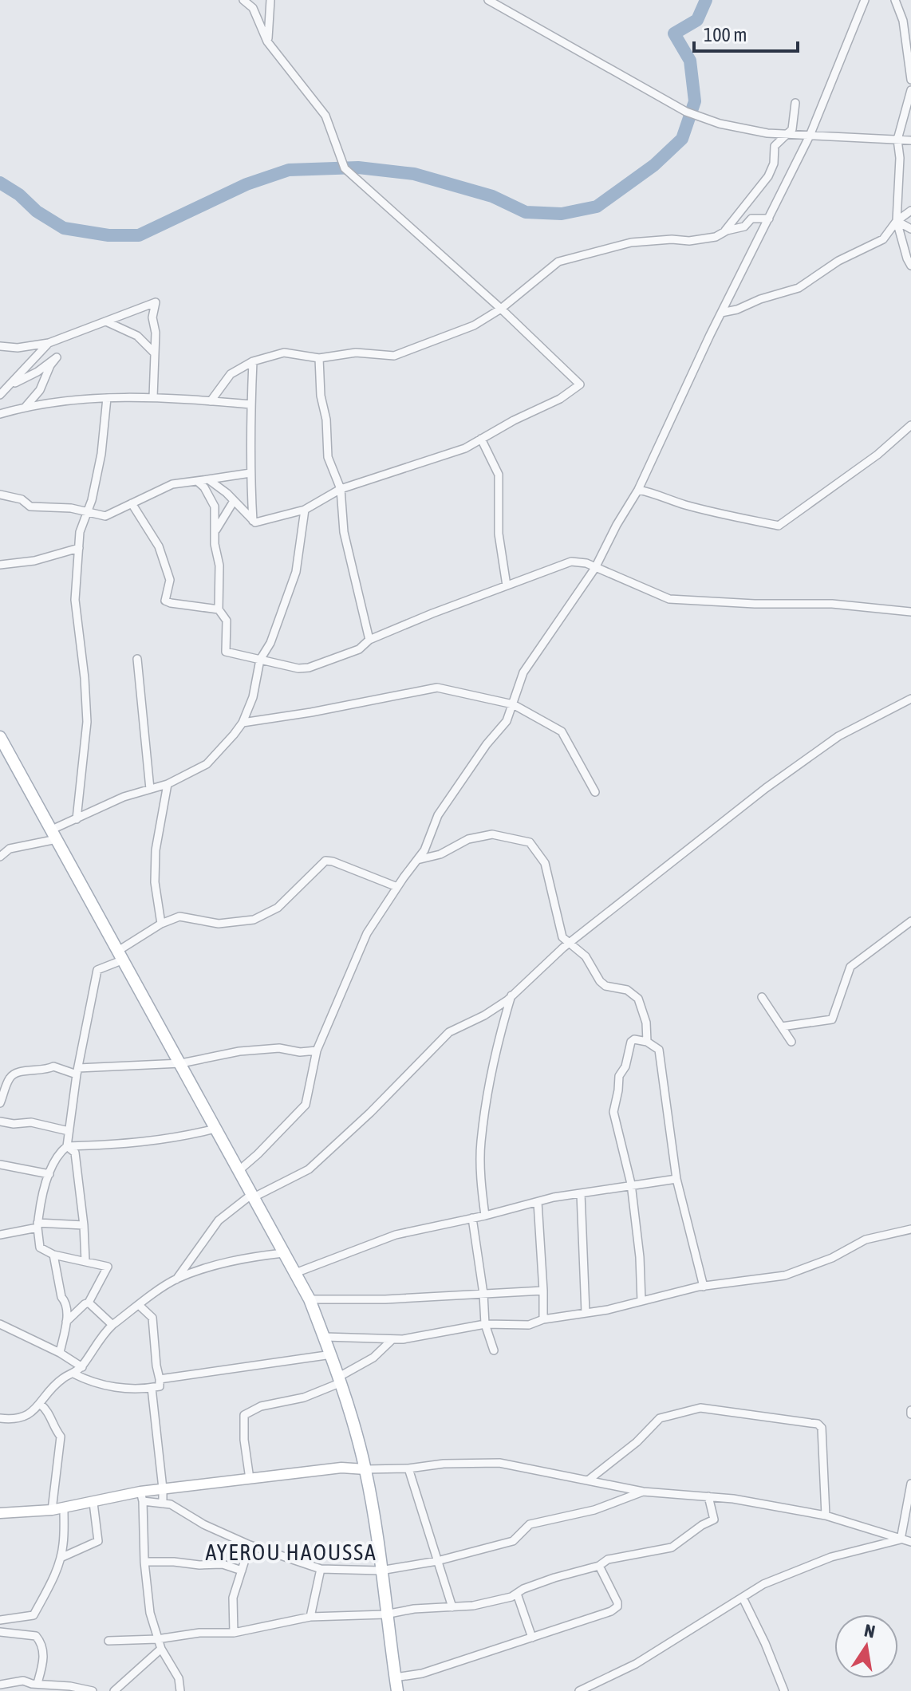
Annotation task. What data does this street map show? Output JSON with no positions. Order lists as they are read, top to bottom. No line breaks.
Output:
{"districts":["AYEROU HAOUSSA"],"scale_bar":"100 m","north":"top"}
